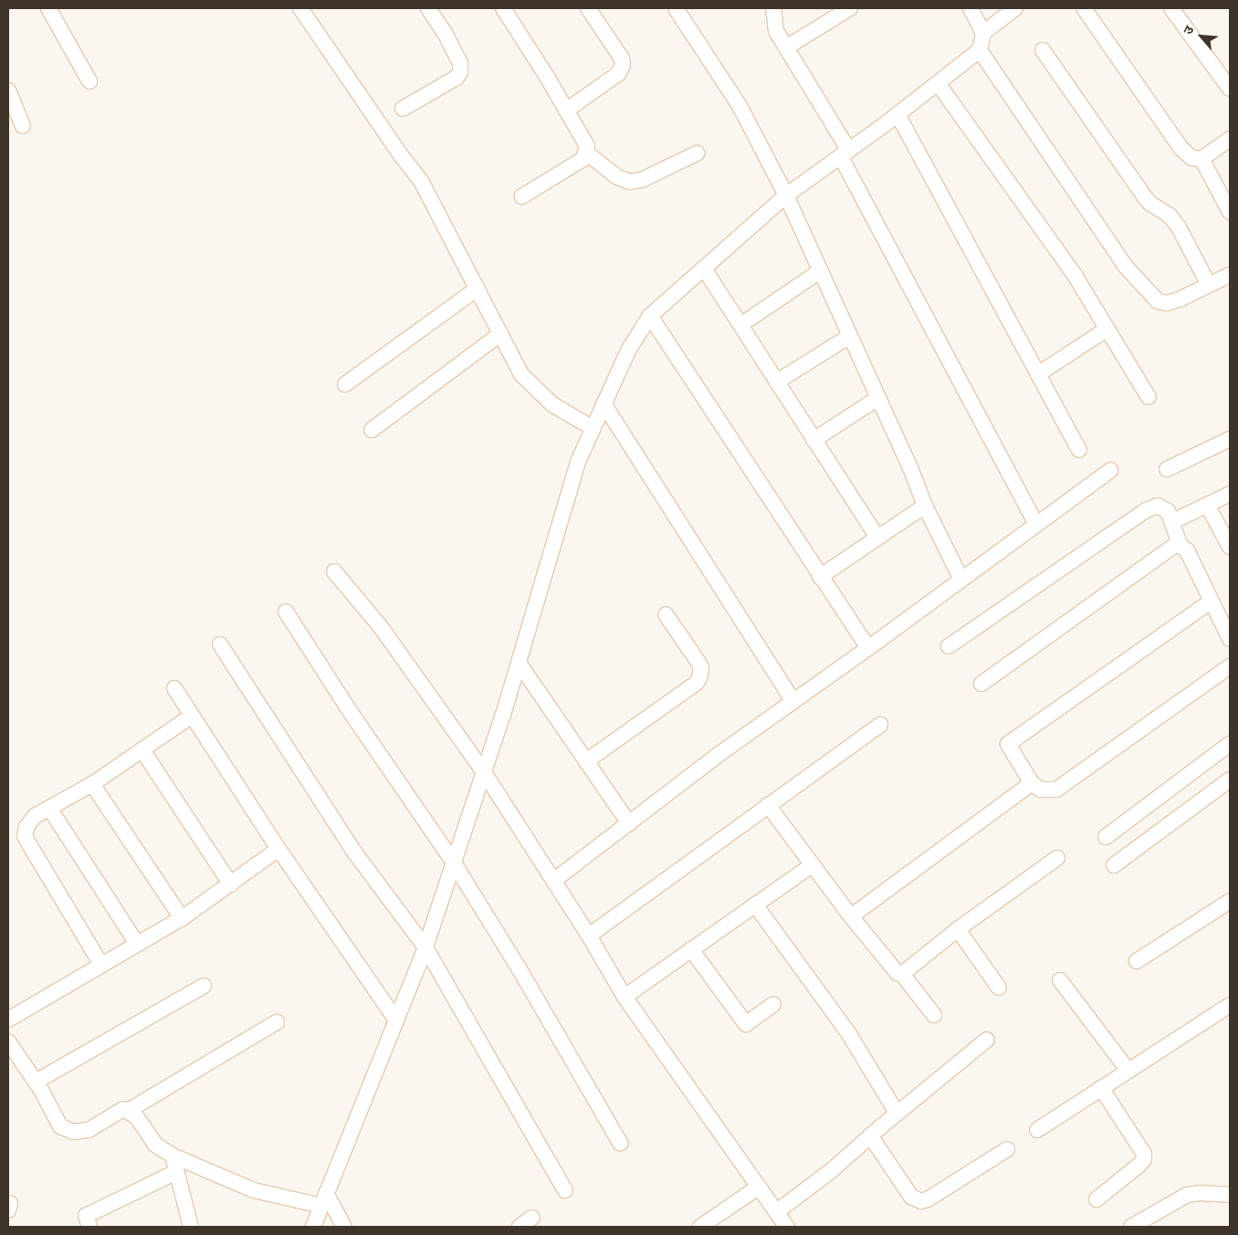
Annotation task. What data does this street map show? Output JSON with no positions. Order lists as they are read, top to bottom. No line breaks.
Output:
{"north":"top left"}
